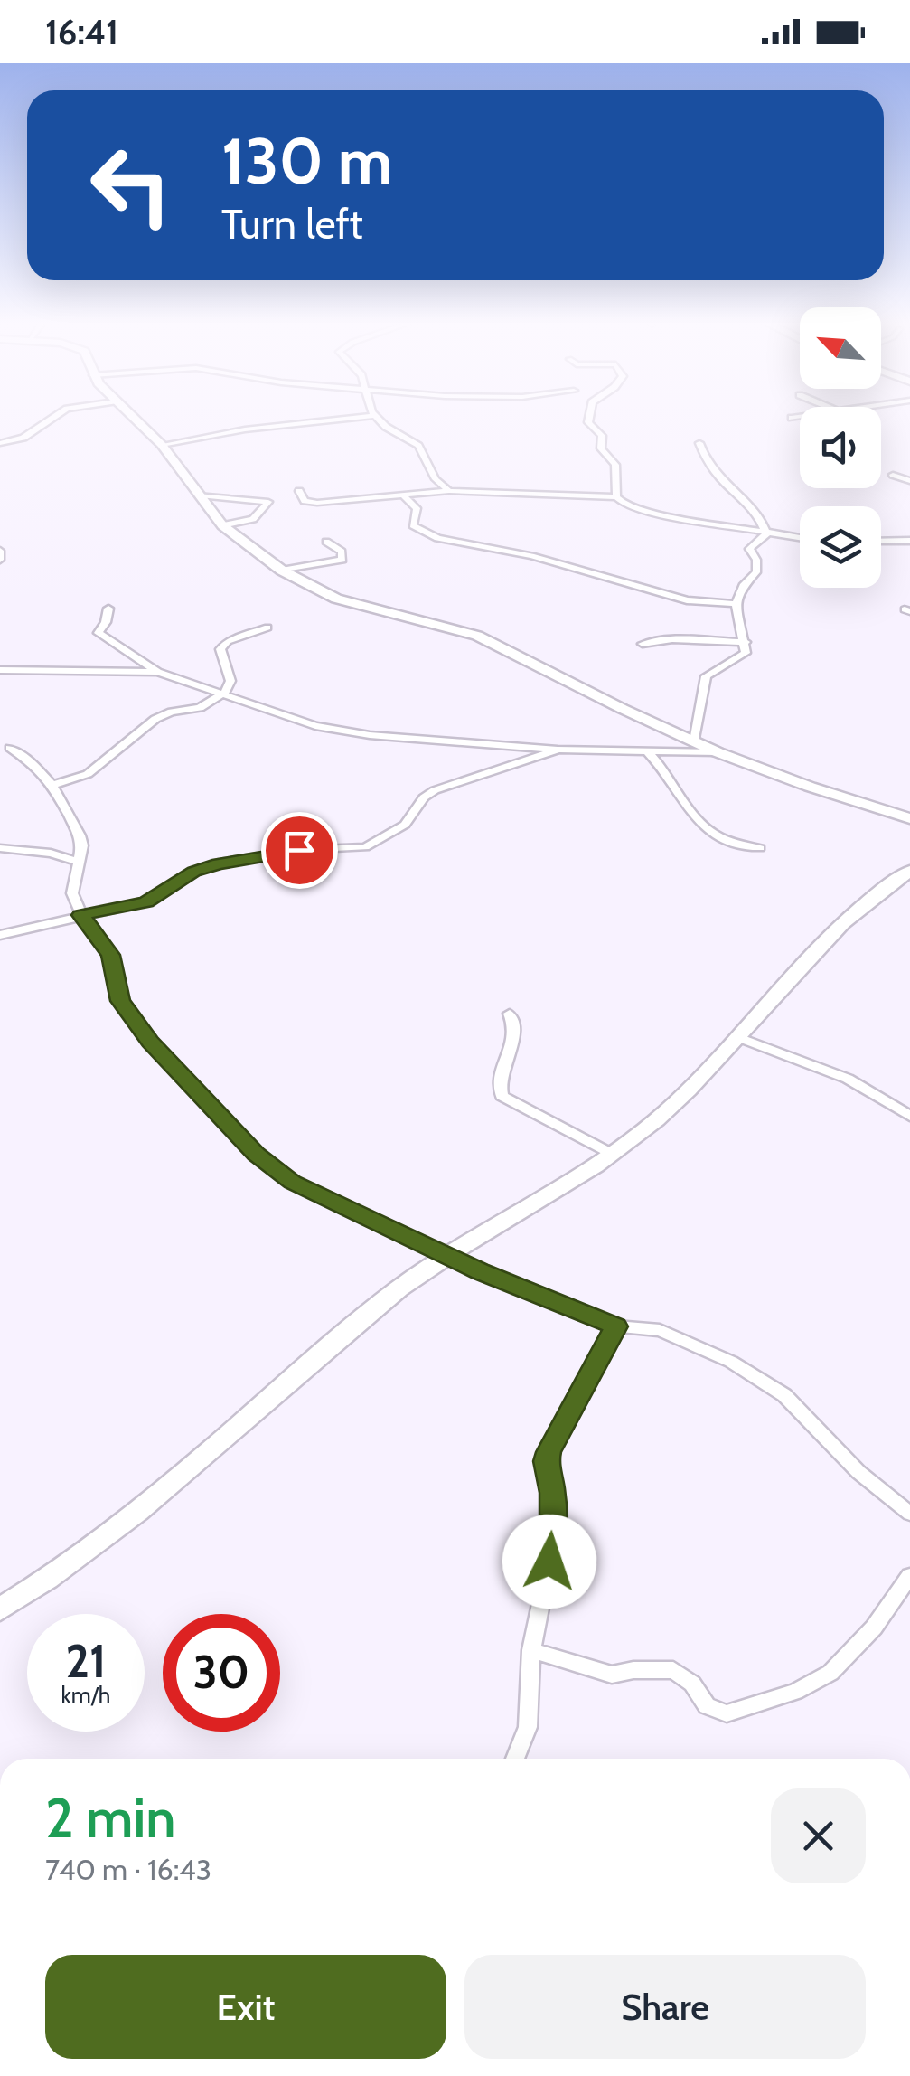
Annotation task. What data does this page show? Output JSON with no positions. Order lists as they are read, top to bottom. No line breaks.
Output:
{"north":"top left","page":{"status":"16:41","turn":["130 m","Turn left"],"speed":"21 km/h","limit":"30","heading":["2 min","740 m · 16:43"],"buttons":["Exit","Share"]}}
